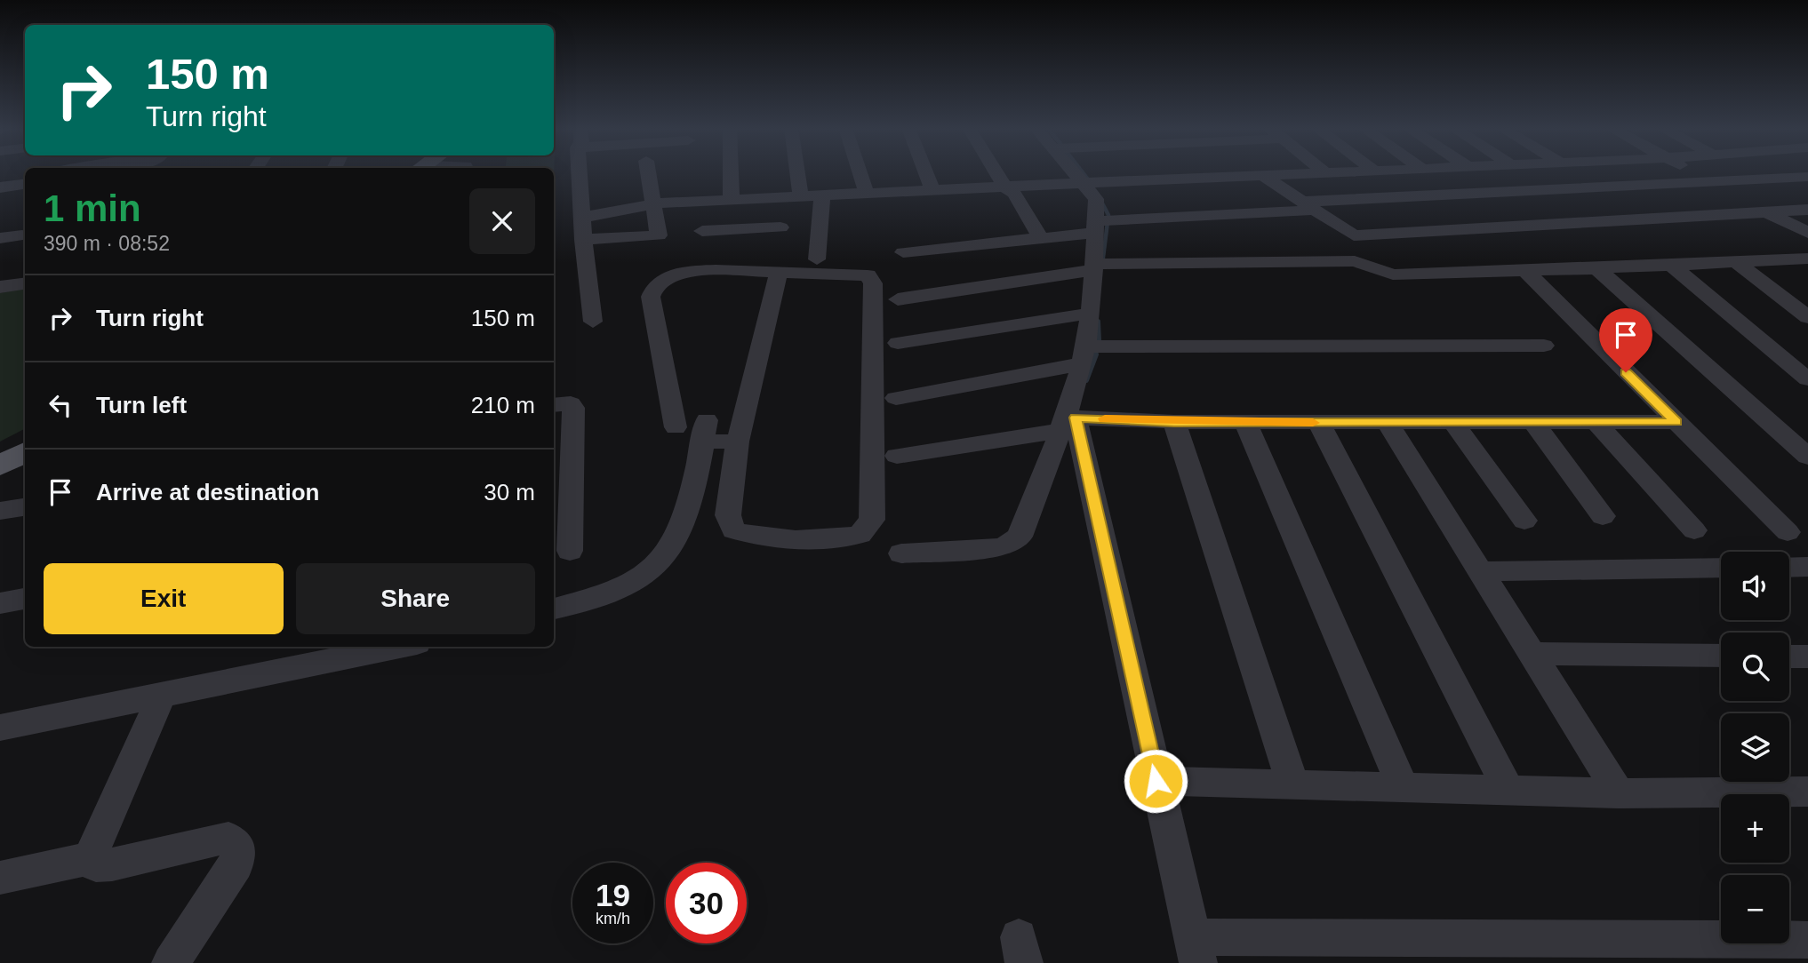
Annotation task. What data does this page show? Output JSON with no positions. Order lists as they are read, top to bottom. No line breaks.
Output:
{"page":{"turn":["150 m","Turn right"],"heading":["1 min","390 m · 08:52"],"list":[{"name":"Turn right","value":"150 m"},{"name":"Turn left","value":"210 m"},{"name":"Arrive at destination","value":"30 m"}],"buttons":["Exit","Share"],"map_buttons":["+","−"],"speed":"19 km/h","limit":"30"}}
